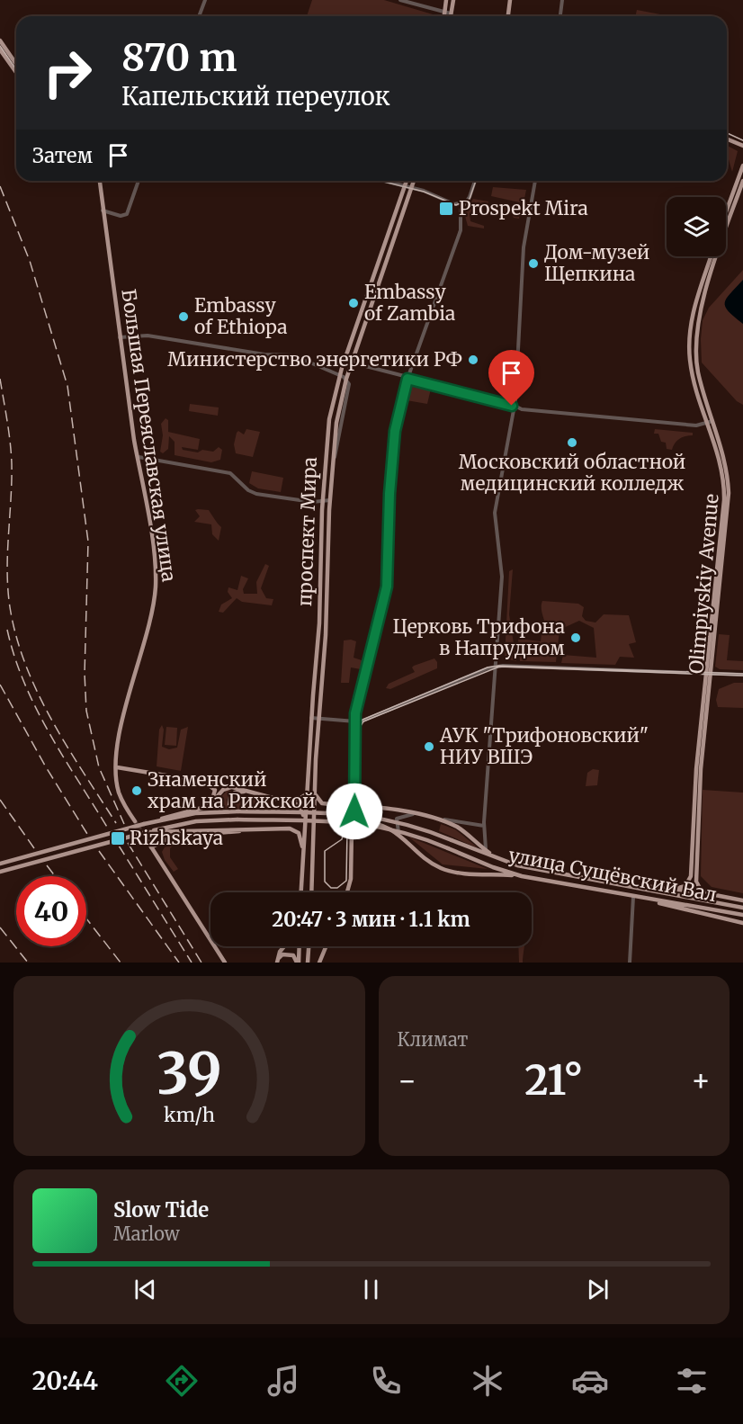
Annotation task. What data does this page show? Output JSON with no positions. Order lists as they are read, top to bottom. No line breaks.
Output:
{"streets":{"main road":["Большая Переяславская улица","проспект Мира","Olimpiyskiy Avenue","улица Сущёвский Вал"]},"places":{"transit":["Prospekt Mira","Rizhskaya"],"other":["Дом-музей Щепкина","Embassy of Zambia","Embassy of Ethiopa","Министерство энергетики РФ","Московский областной медицинский колледж","Церковь Трифона в Напрудном","АУК \"Трифоновский\" НИУ ВШЭ","Знаменский храм на Рижской"]},"page":{"turn":["870 m","Капельский переулок"],"then":"Затем","limit":"40","trip":"20:47 · 3 мин · 1.1 km","tile":"Климат","heat":["−","21°","+"],"song":["Slow Tide","Marlow"],"tabs":"20:44","gauge":["39","km/h"]}}
